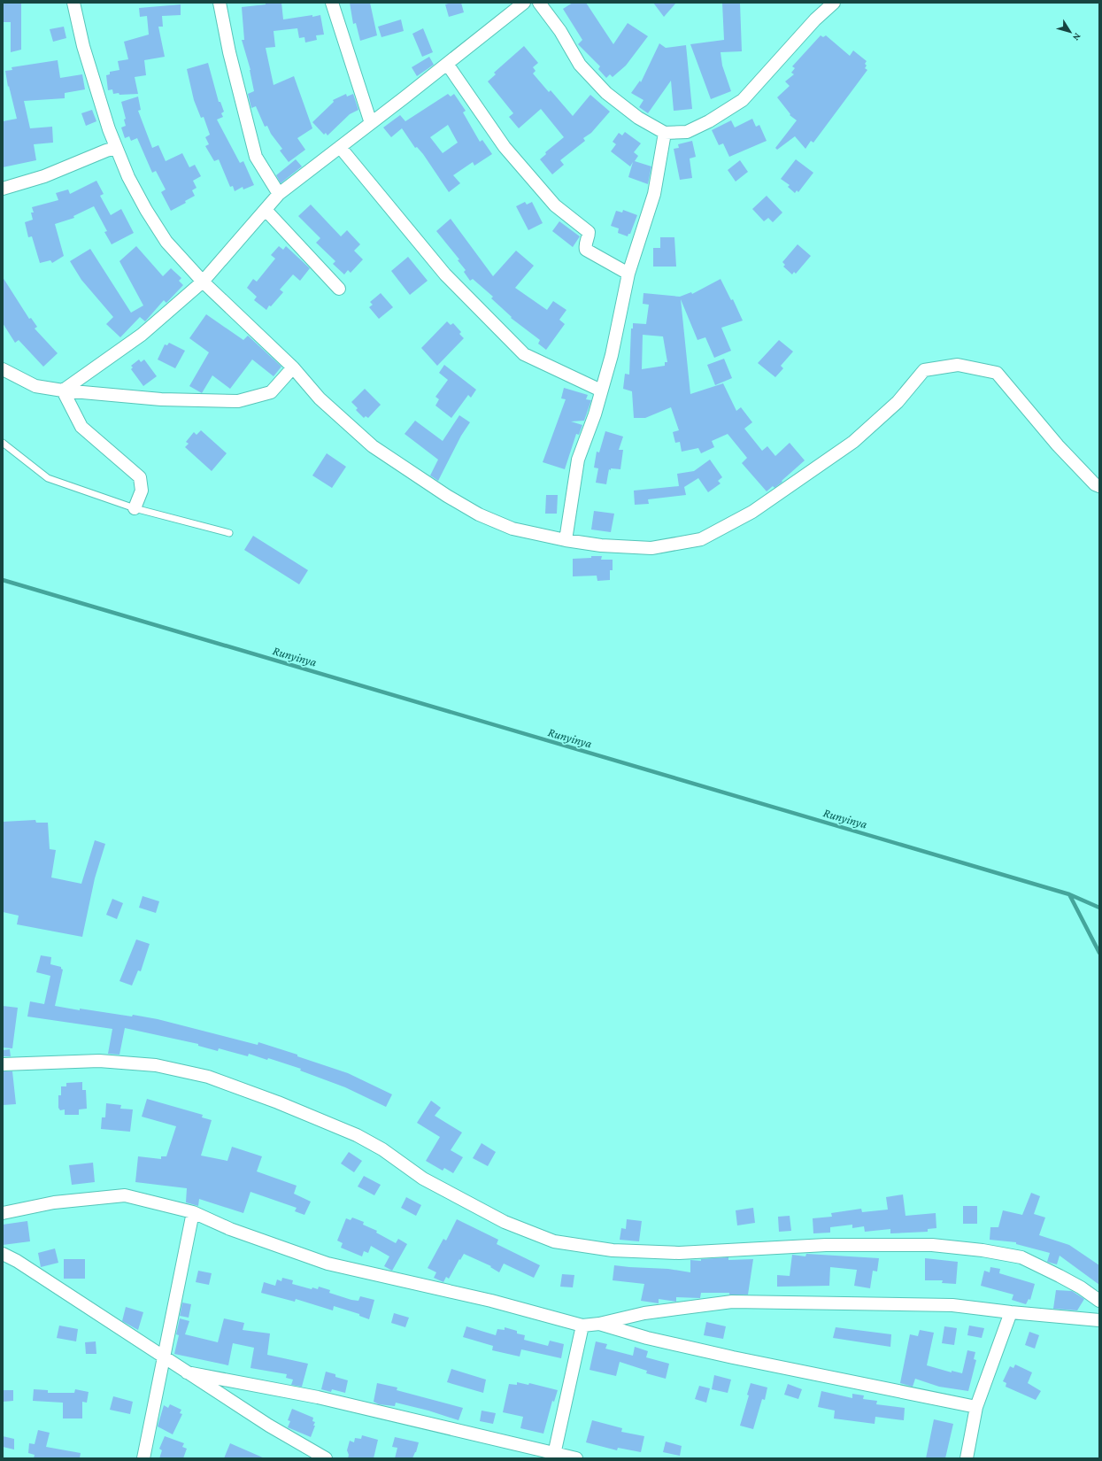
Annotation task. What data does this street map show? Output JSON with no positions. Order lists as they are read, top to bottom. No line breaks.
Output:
{"water":["Runyinya"],"north":"bottom right"}
